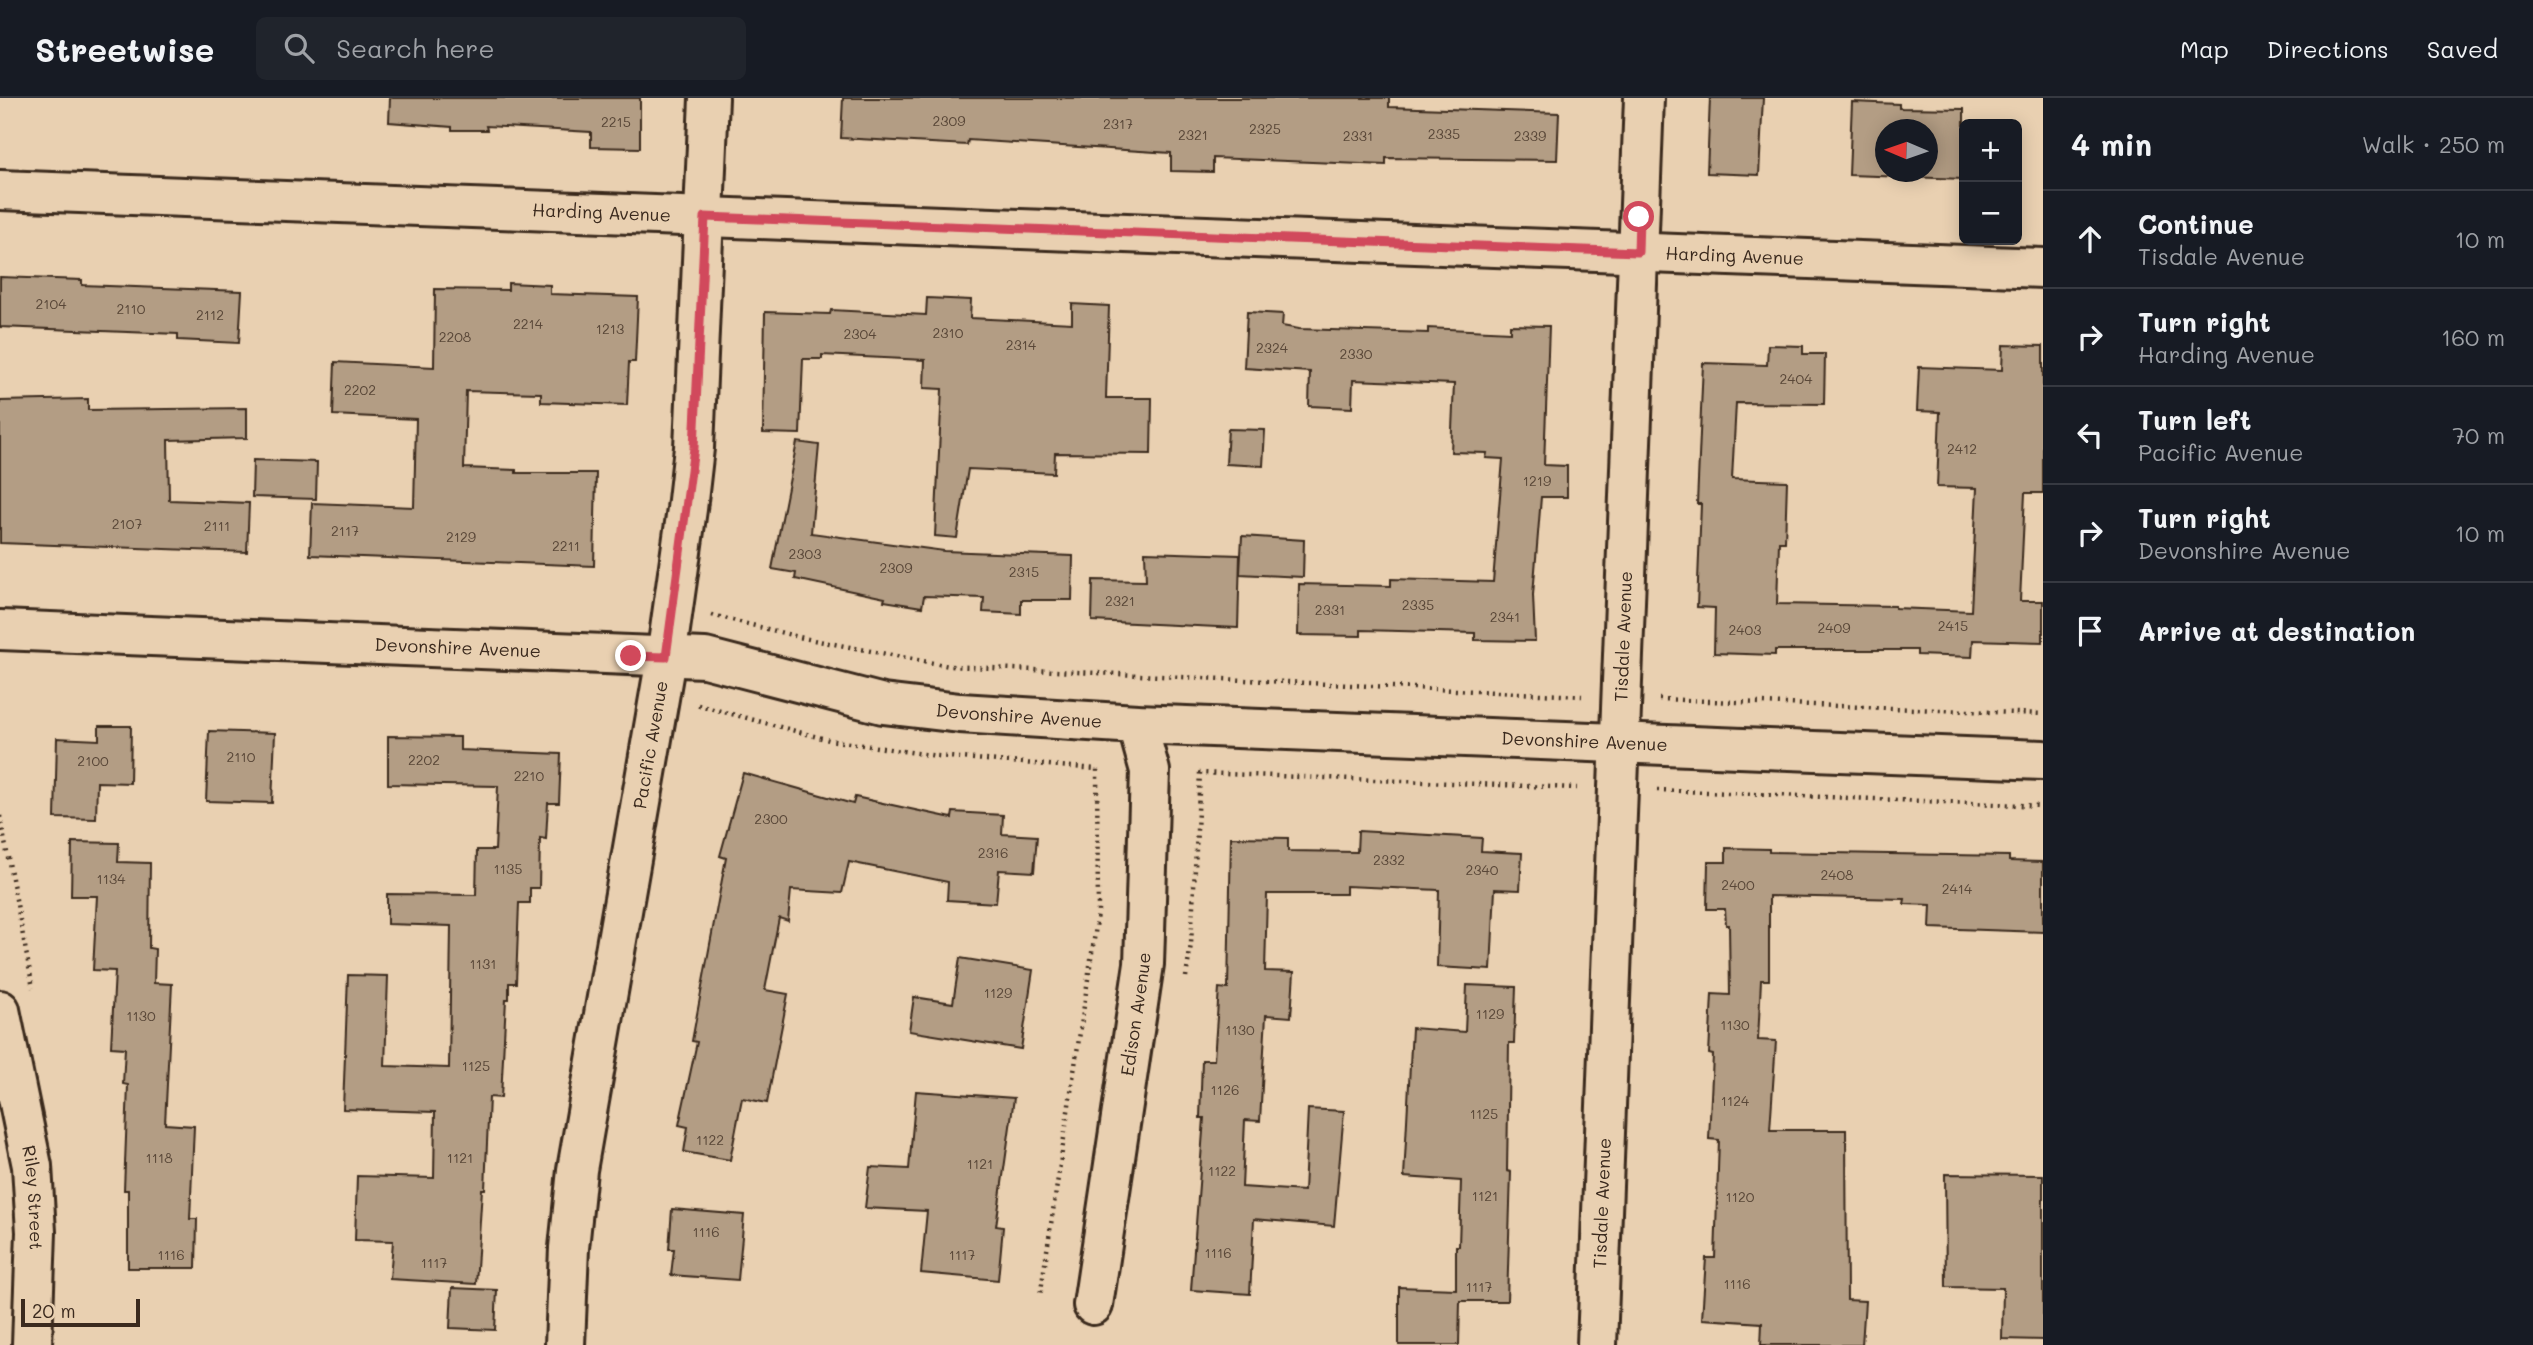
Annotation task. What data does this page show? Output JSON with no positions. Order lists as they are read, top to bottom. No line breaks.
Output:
{"streets":{"street":["Harding Avenue","Tisdale Avenue","Devonshire Avenue","Pacific Avenue","Edison Avenue","Riley Street"]},"crossings":[["Harding Avenue","Tisdale Avenue"],["Harding Avenue","Pacific Avenue"],["Tisdale Avenue","Devonshire Avenue"],["Devonshire Avenue","Pacific Avenue"],["Devonshire Avenue","Edison Avenue"]],"house_numbers":["2309","2215","2317","2325","2335","2321","2331","2339","2104","2110","2112","2214","1213","2310","2304","2208","2314","2324","2330","2404","2202","2412","1219","2107","2111","2117","2129","2211","2303","2309","2315","2321","2335","2331","2341","2415","2409","2403","2110","2202","2100","2210","2300","2316","2332","1135","2340","2408","1134","2400","2414","1131","1129","1129","1130","1130","1130","1125","1126","1124","1125","1122","1118","1121","1121","1122","1121","1120","1116","1116","1116","1117","1117","1116","1117"],"scale_bar":"20 m","north":"left","page":{"header":"Streetwise","search":"Search here","nav":["Map","Directions","Saved"],"heading":["4 min","Walk · 250 m"],"map_buttons":["+","−"],"list":[["Continue","Tisdale Avenue","10 m"],["Turn right","Harding Avenue","160 m"],["Turn left","Pacific Avenue","70 m"],["Turn right","Devonshire Avenue","10 m"],"Arrive at destination"],"scale":"20 m"}}
